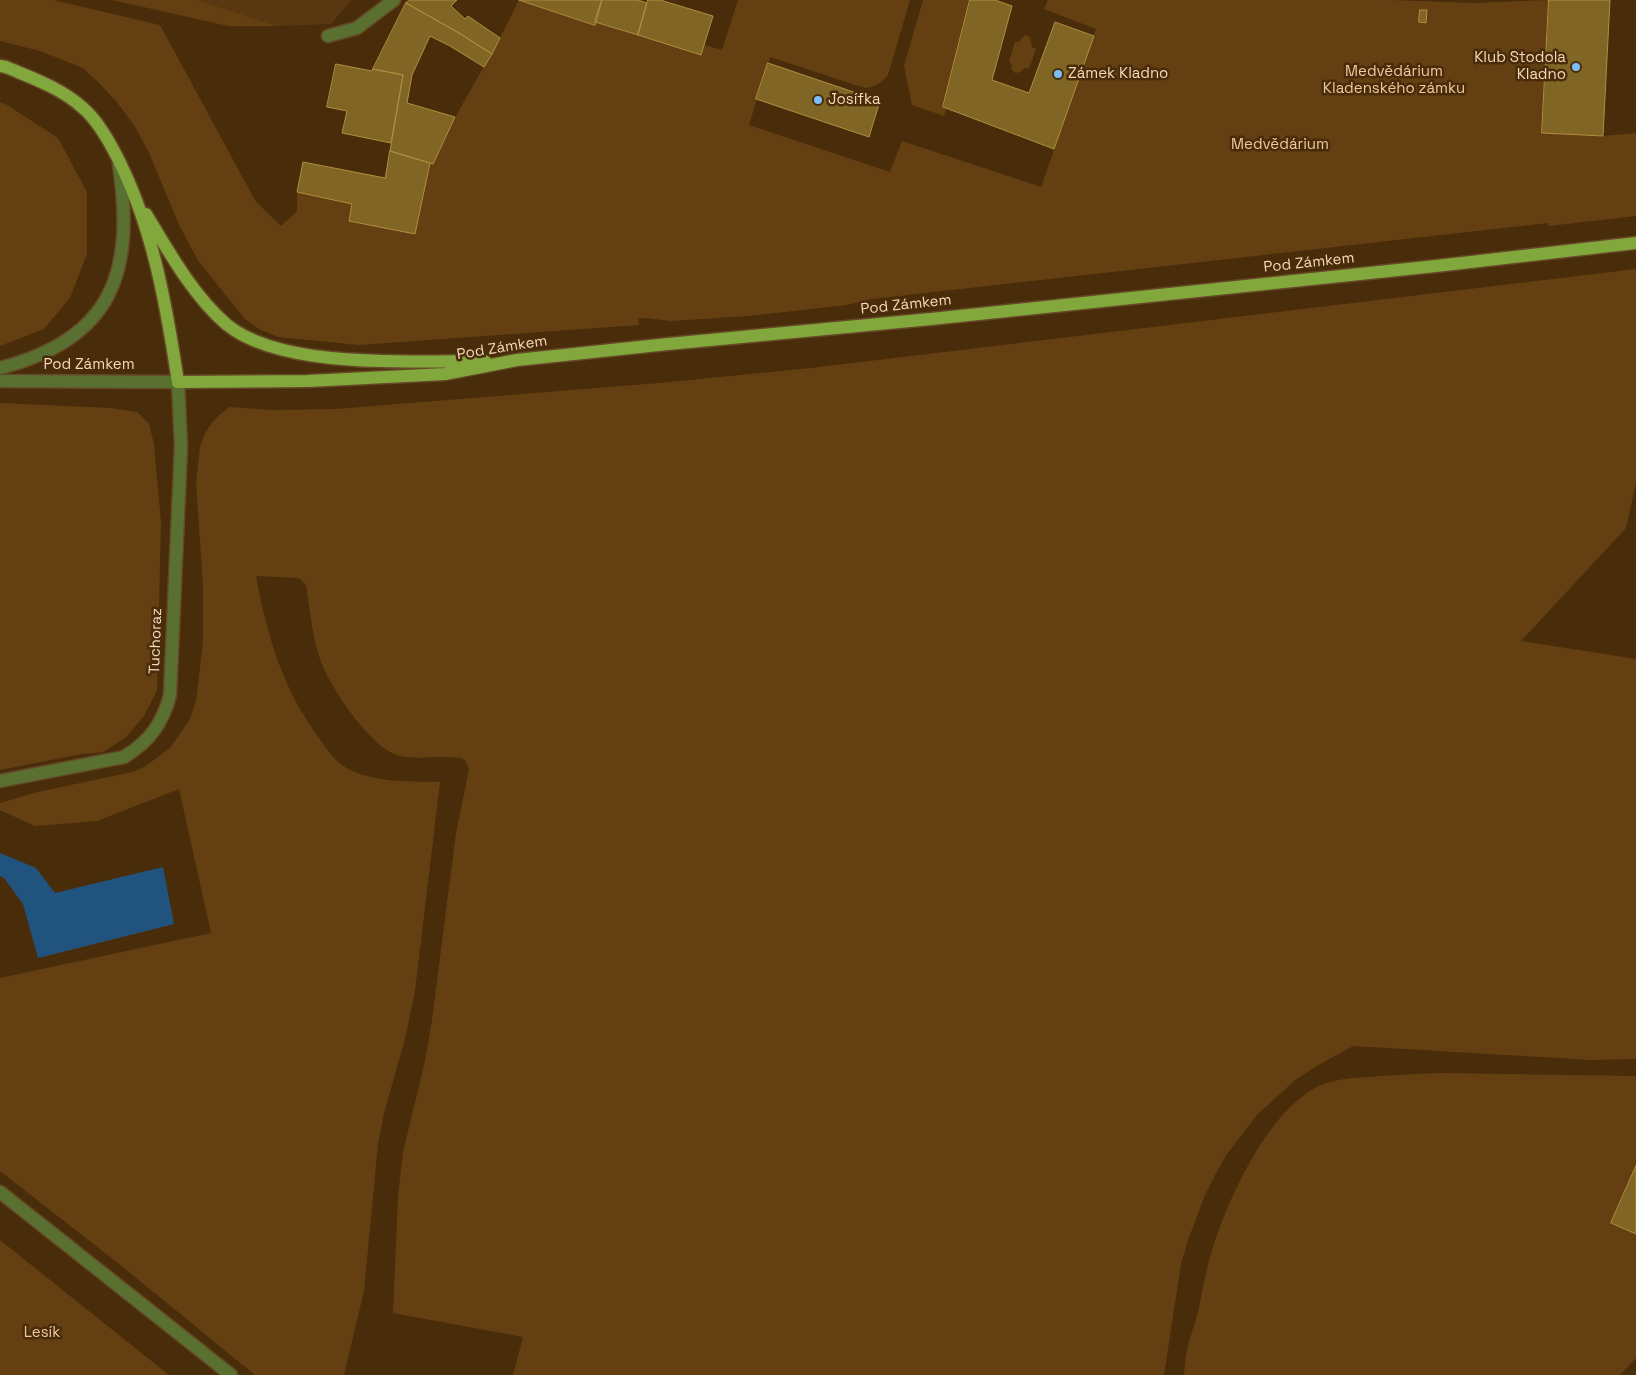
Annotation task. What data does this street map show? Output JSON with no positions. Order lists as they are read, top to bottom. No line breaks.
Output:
{"streets":{"main road":["Pod Zámkem"],"street":["Tuchoraz"]},"crossings":[["Pod Zámkem","Tuchoraz"]],"parks":["Medvědárium Kladenského zámku","Medvědárium","Lesík"],"places":["Klub Stodola Kladno","Zámek Kladno","Josífka"]}
